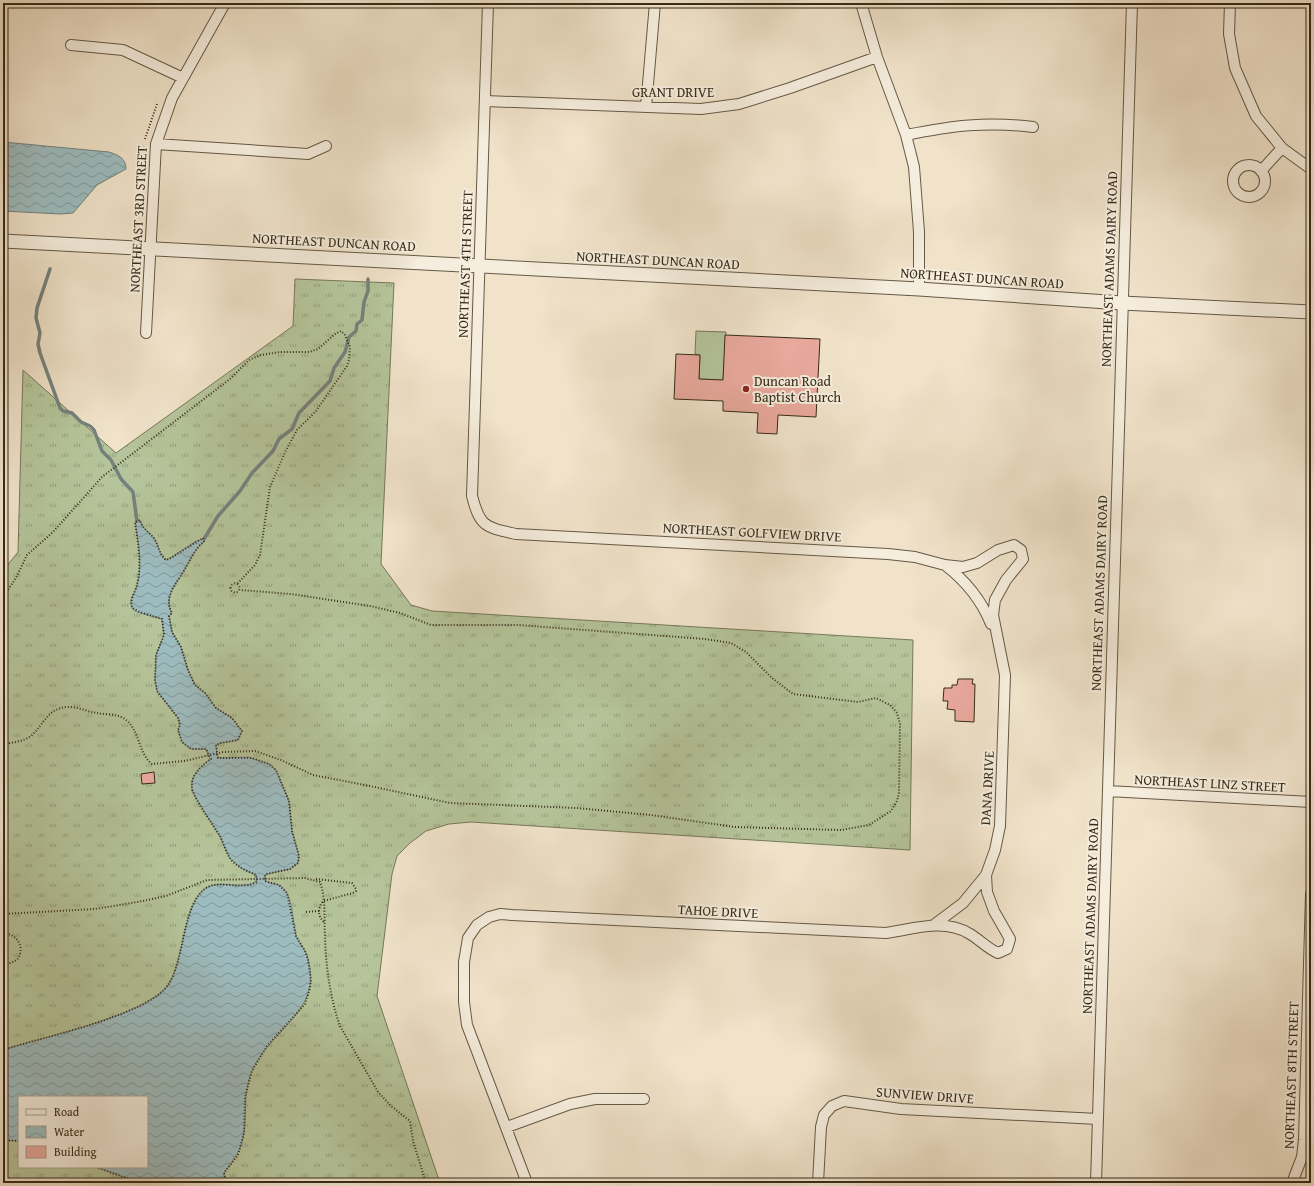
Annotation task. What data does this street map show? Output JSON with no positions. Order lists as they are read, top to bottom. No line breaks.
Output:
{"streets":{"street":["GRANT DRIVE","NORTHEAST 3RD STREET","NORTHEAST DUNCAN ROAD","NORTHEAST 4TH STREET","NORTHEAST ADAMS DAIRY ROAD","NORTHEAST GOLFVIEW DRIVE","NORTHEAST LINZ STREET","DANA DRIVE","TAHOE DRIVE","NORTHEAST 8TH STREET","SUNVIEW DRIVE"]},"crossings":[["GRANT DRIVE","NORTHEAST 4TH STREET"],["NORTHEAST 3RD STREET","NORTHEAST DUNCAN ROAD"],["NORTHEAST DUNCAN ROAD","NORTHEAST 4TH STREET"],["NORTHEAST DUNCAN ROAD","NORTHEAST ADAMS DAIRY ROAD"],["NORTHEAST 4TH STREET","NORTHEAST GOLFVIEW DRIVE"],["NORTHEAST ADAMS DAIRY ROAD","NORTHEAST LINZ STREET"],["NORTHEAST ADAMS DAIRY ROAD","SUNVIEW DRIVE"],["NORTHEAST GOLFVIEW DRIVE","DANA DRIVE"],["DANA DRIVE","TAHOE DRIVE"]],"places":["Duncan Road Baptist Church"],"legend":["Road","Water","Building"]}
